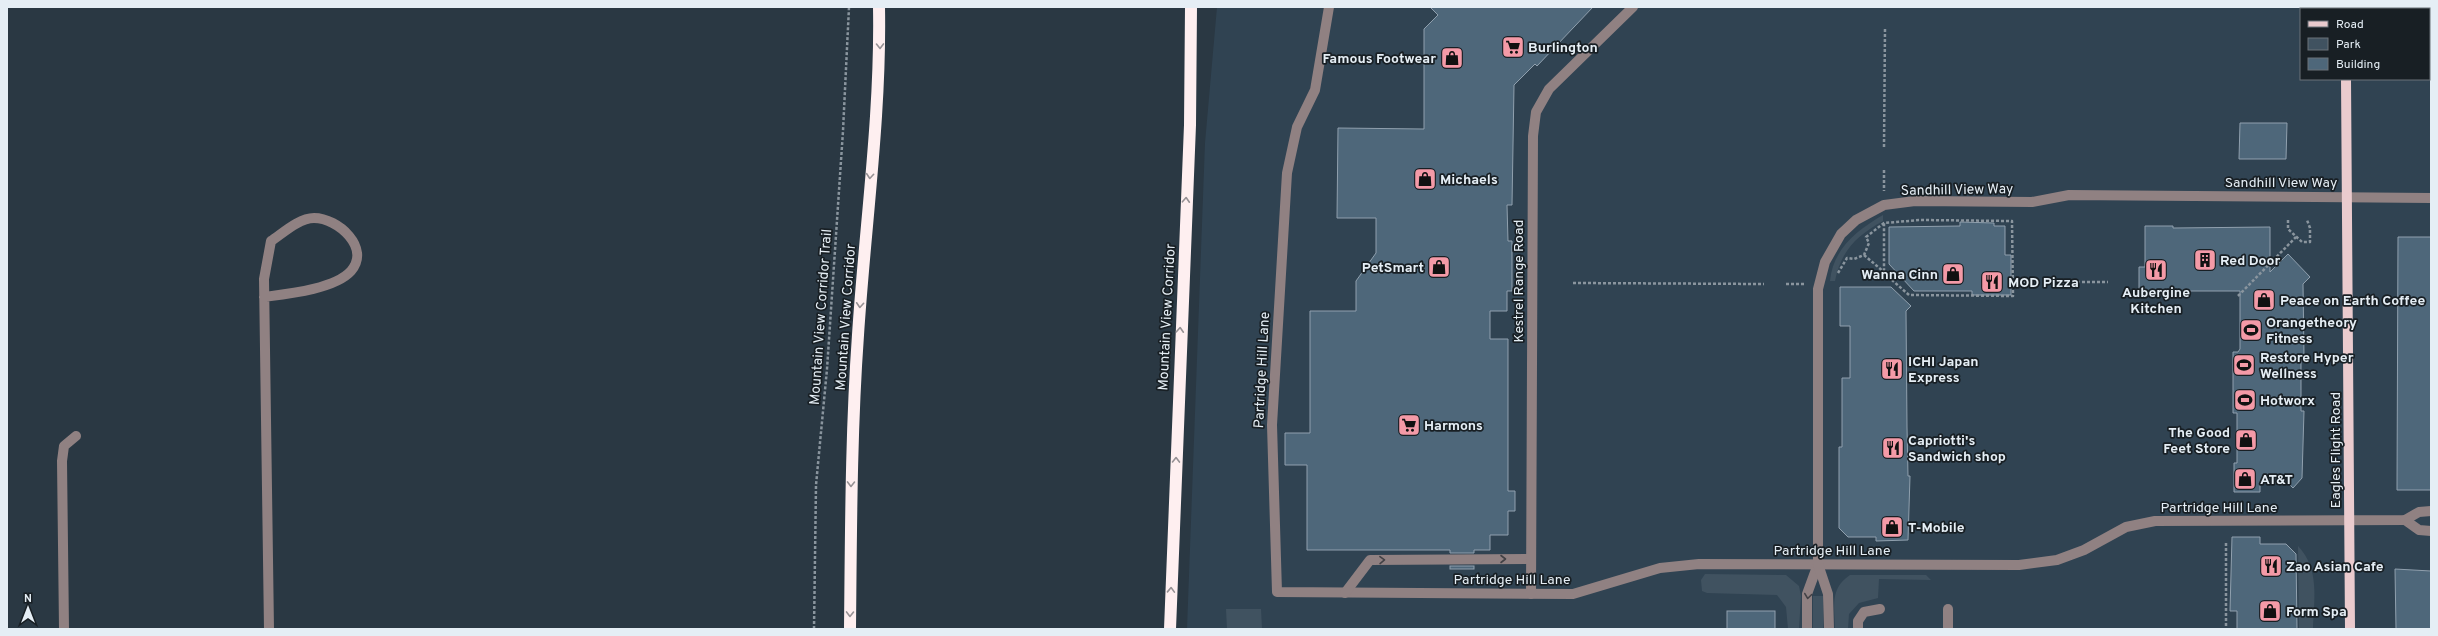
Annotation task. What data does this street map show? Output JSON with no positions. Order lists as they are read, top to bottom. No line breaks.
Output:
{"streets":{"highway":["Mountain View Corridor"],"main road":["Eagles Flight Road"],"street":["Sandhill View Way","Kestrel Range Road","Partridge Hill Lane"],"path":["Mountain View Corridor Trail"]},"crossings":[["Sandhill View Way","Partridge Hill Lane"],["Sandhill View Way","Eagles Flight Road"],["Kestrel Range Road","Partridge Hill Lane"],["Partridge Hill Lane","Eagles Flight Road"]],"places":{"supermarket":["Burlington","Harmons"],"shop":["Famous Footwear","Michaels","PetSmart","Wanna Cinn","Peace on Earth Coffee","The Good Feet Store","AT&T","T-Mobile","Form Spa"],"building":["Red Door"],"restaurant":["Aubergine Kitchen","MOD Pizza","ICHI Japan Express","Capriotti's Sandwich shop","Zao Asian Cafe"],"sports":["Orangetheory Fitness","Restore Hyper Wellness","Hotworx"]},"legend":["Road","Park","Building"],"north":"top"}
